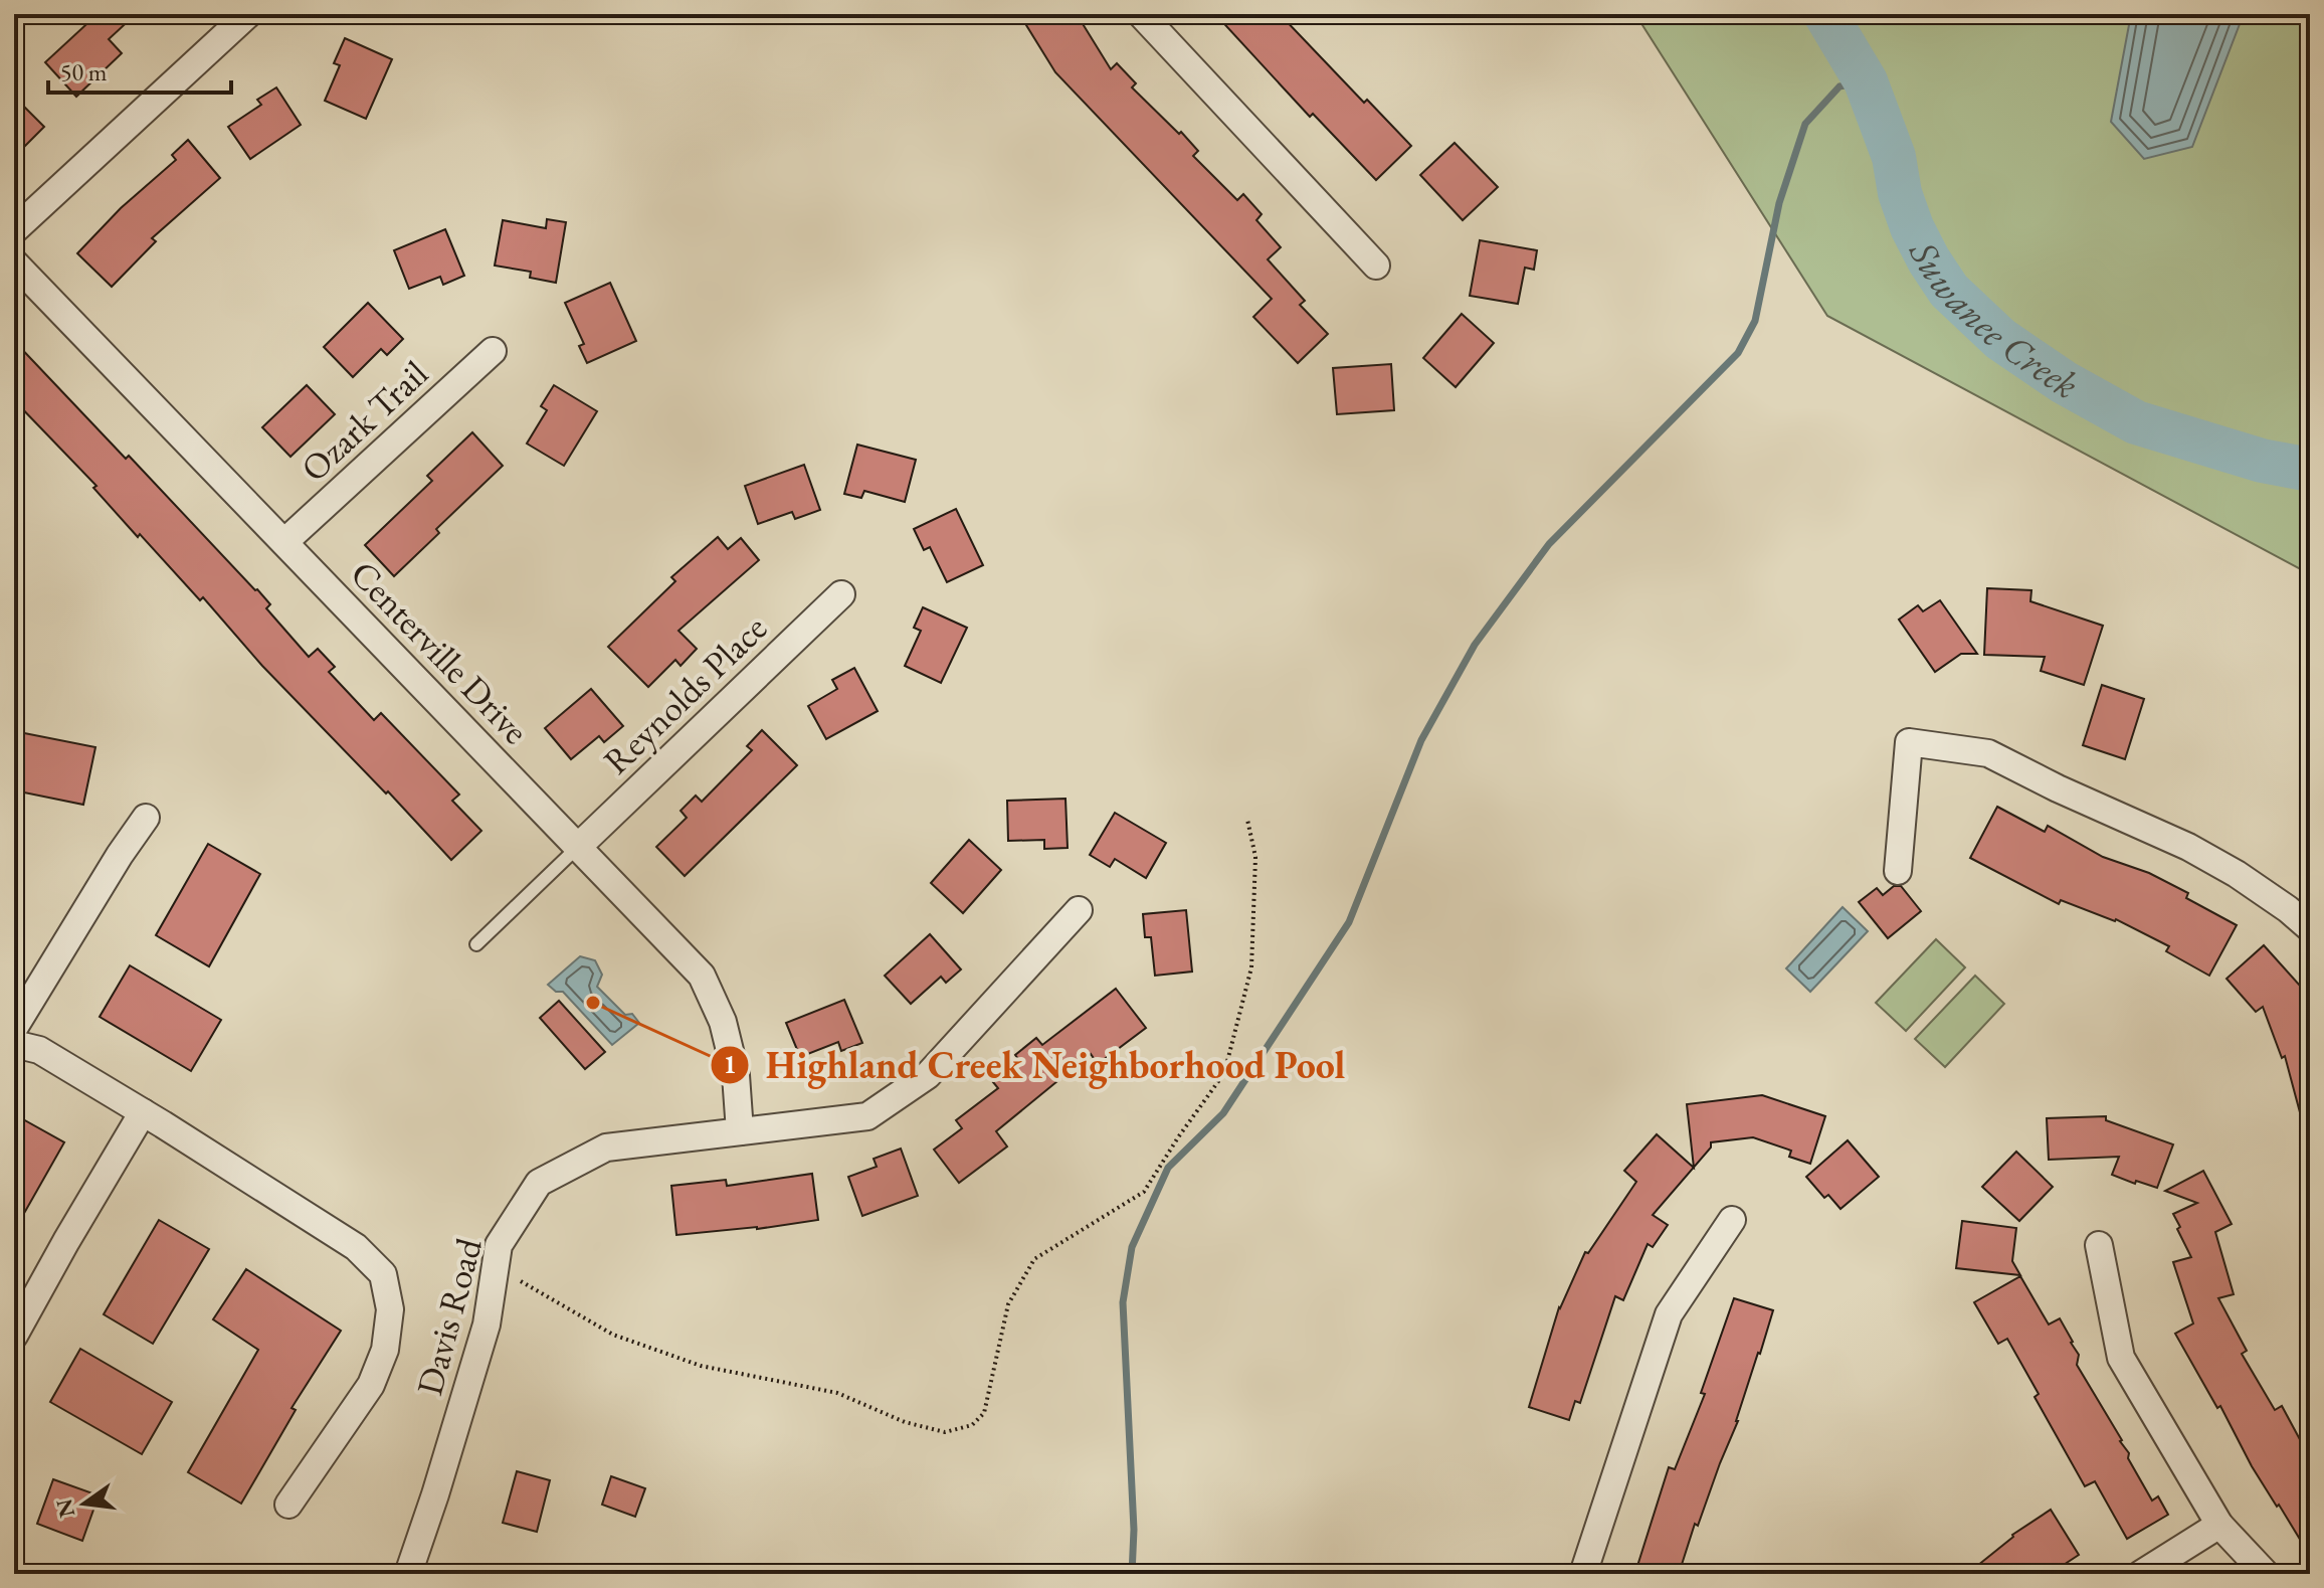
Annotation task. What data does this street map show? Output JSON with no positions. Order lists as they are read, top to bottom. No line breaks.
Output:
{"streets":{"street":["Ozark Trail","Centerville Drive","Reynolds Place","Davis Road"]},"crossings":[["Ozark Trail","Centerville Drive"],["Centerville Drive","Reynolds Place"],["Centerville Drive","Davis Road"]],"water":["Suwanee Creek"],"places":["Highland Creek Neighborhood Pool"],"scale_bar":"50 m","north":"left"}
